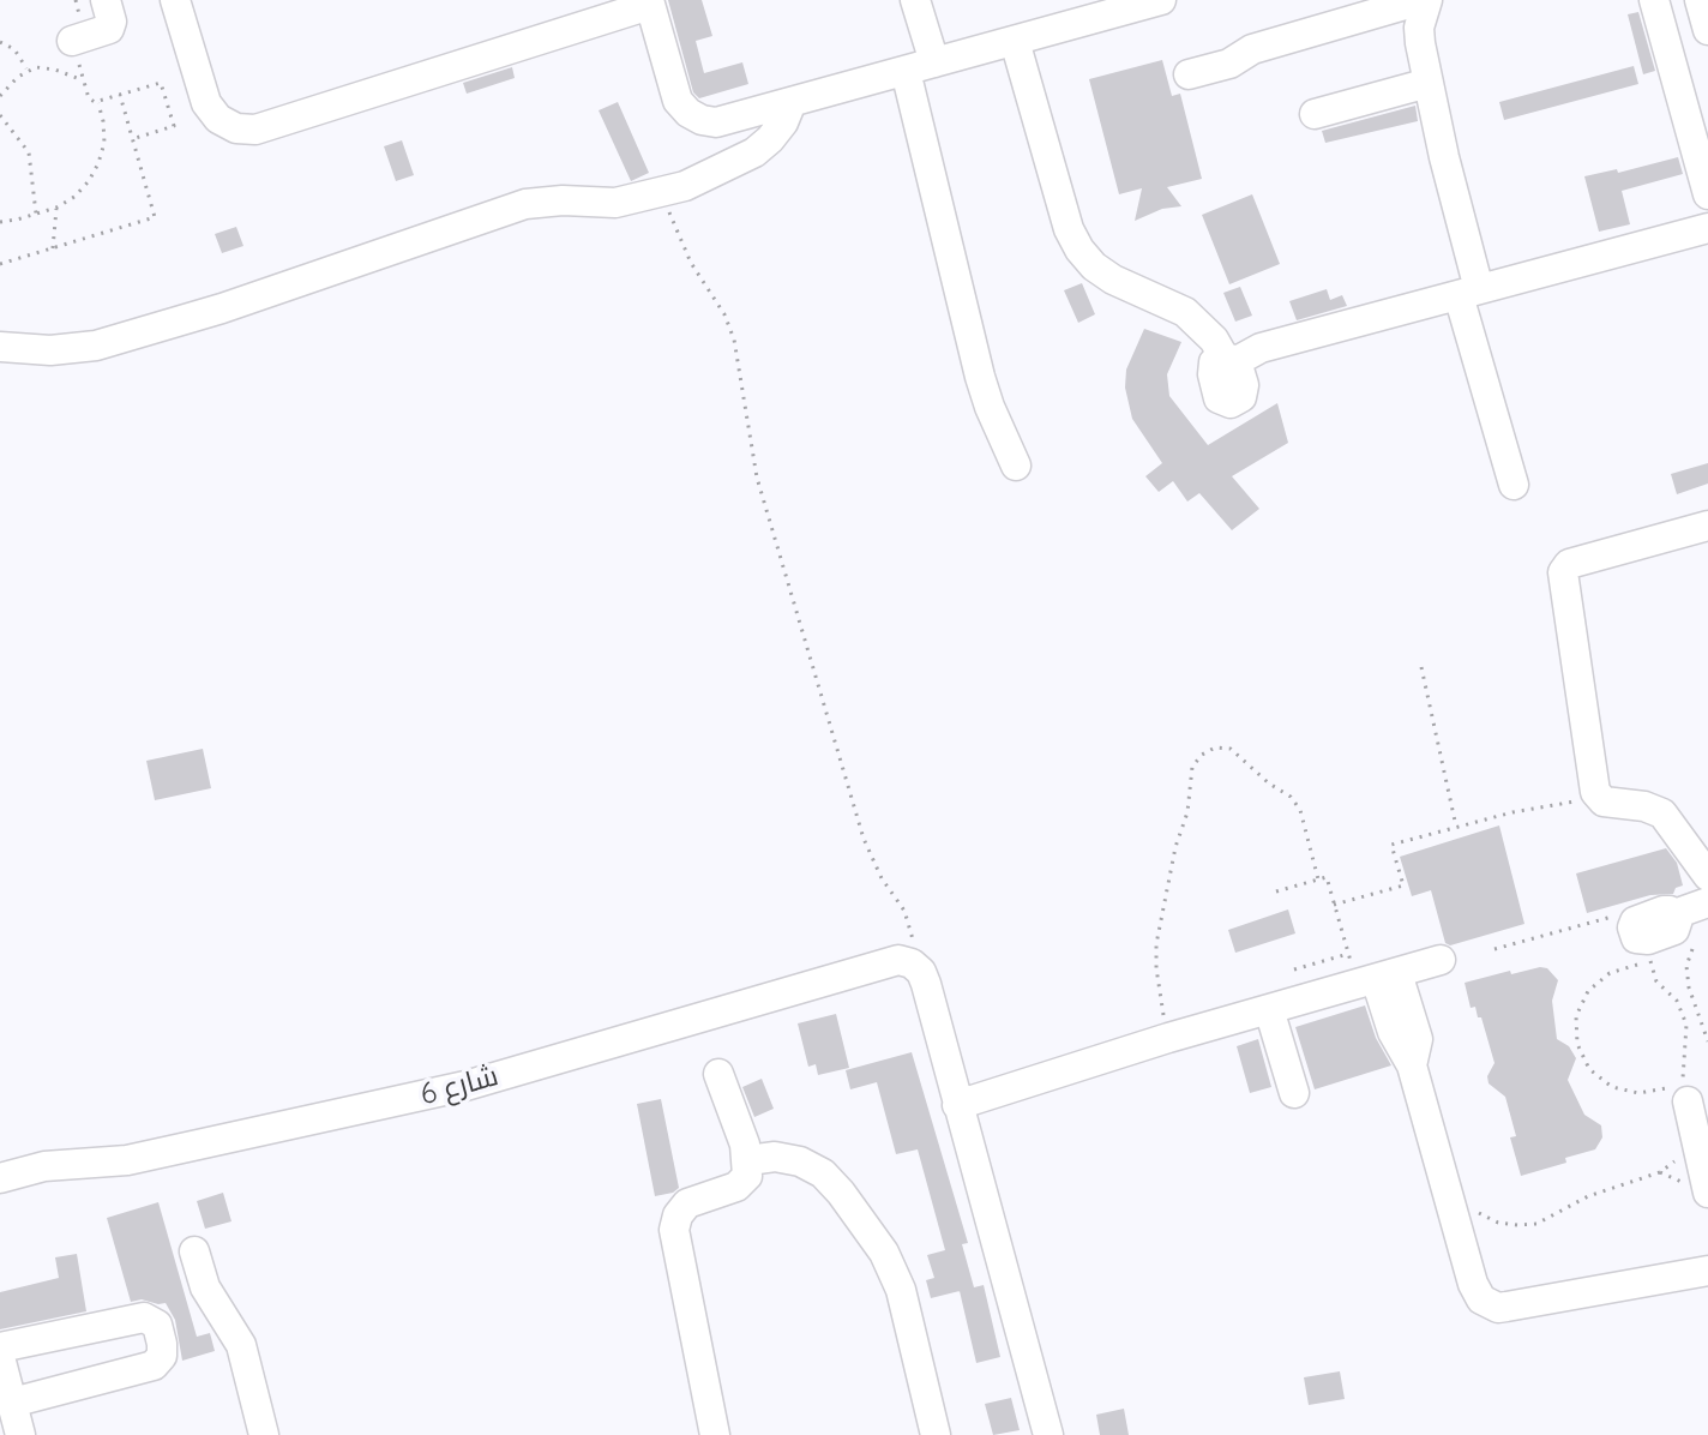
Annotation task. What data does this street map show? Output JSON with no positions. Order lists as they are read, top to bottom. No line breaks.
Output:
{"streets":{"street":["شارع 6"]}}
